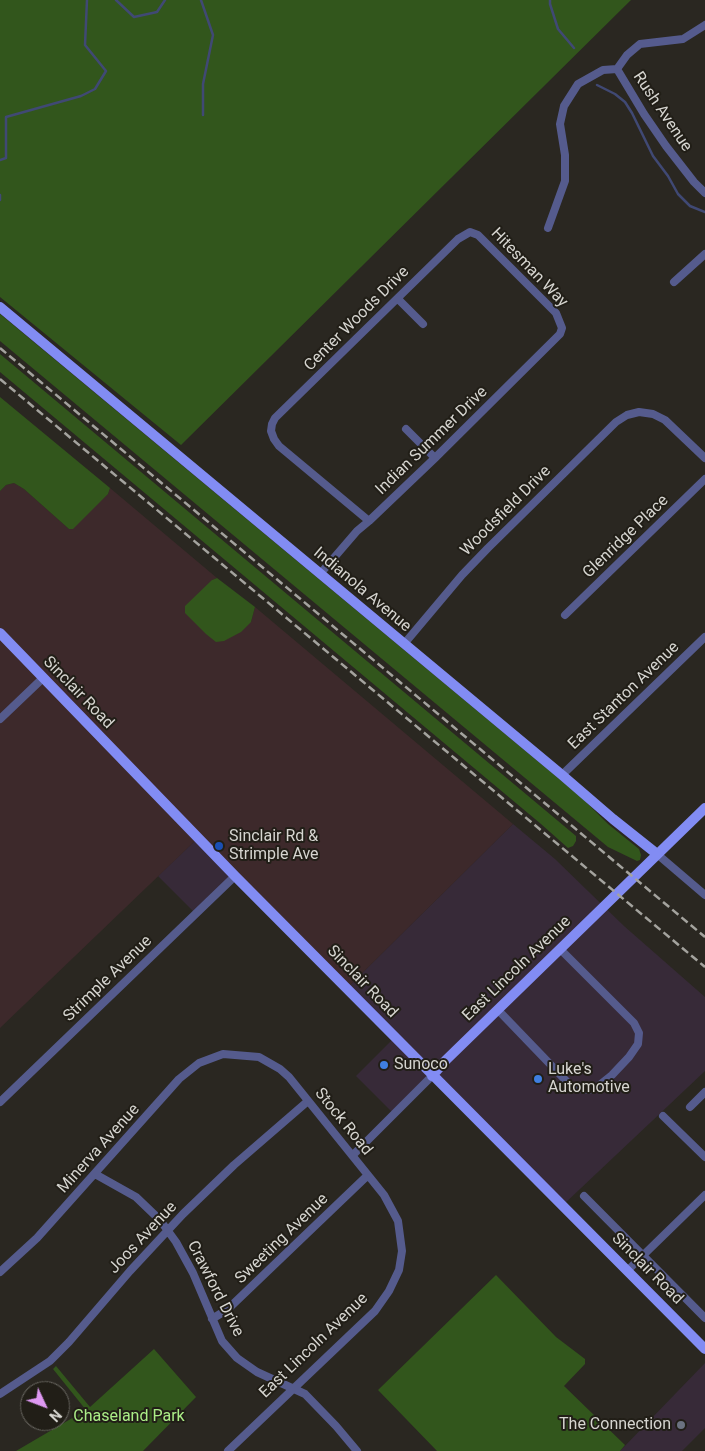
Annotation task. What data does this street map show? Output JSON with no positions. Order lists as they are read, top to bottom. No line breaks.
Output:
{"streets":{"main road":["Indianola Avenue","Sinclair Road","East Lincoln Avenue"],"street":["Rush Avenue","Hitesman Way","Center Woods Drive","Indian Summer Drive","Woodsfield Drive","Glenridge Place","East Stanton Avenue","Strimple Avenue","Stock Road","Minerva Avenue","Joos Avenue","Sweeting Avenue","Crawford Drive"]},"crossings":[["Hitesman Way","Center Woods Drive"],["Hitesman Way","Indian Summer Drive"],["Center Woods Drive","Indian Summer Drive"],["Indian Summer Drive","Indianola Avenue"],["Woodsfield Drive","Indianola Avenue"],["Indianola Avenue","East Stanton Avenue"],["Indianola Avenue","East Lincoln Avenue"],["Sinclair Road","East Lincoln Avenue"],["Sinclair Road","Strimple Avenue"],["East Lincoln Avenue","Stock Road"],["East Lincoln Avenue","Crawford Drive"],["Stock Road","Minerva Avenue"],["Stock Road","Joos Avenue"],["Stock Road","Sweeting Avenue"],["Minerva Avenue","Crawford Drive"],["Joos Avenue","Crawford Drive"],["Sweeting Avenue","Crawford Drive"]],"parks":["Chaseland Park"],"places":["Sinclair Rd & Strimple Ave","Sunoco","Luke's Automotive","The Connection"],"north":"bottom right"}
